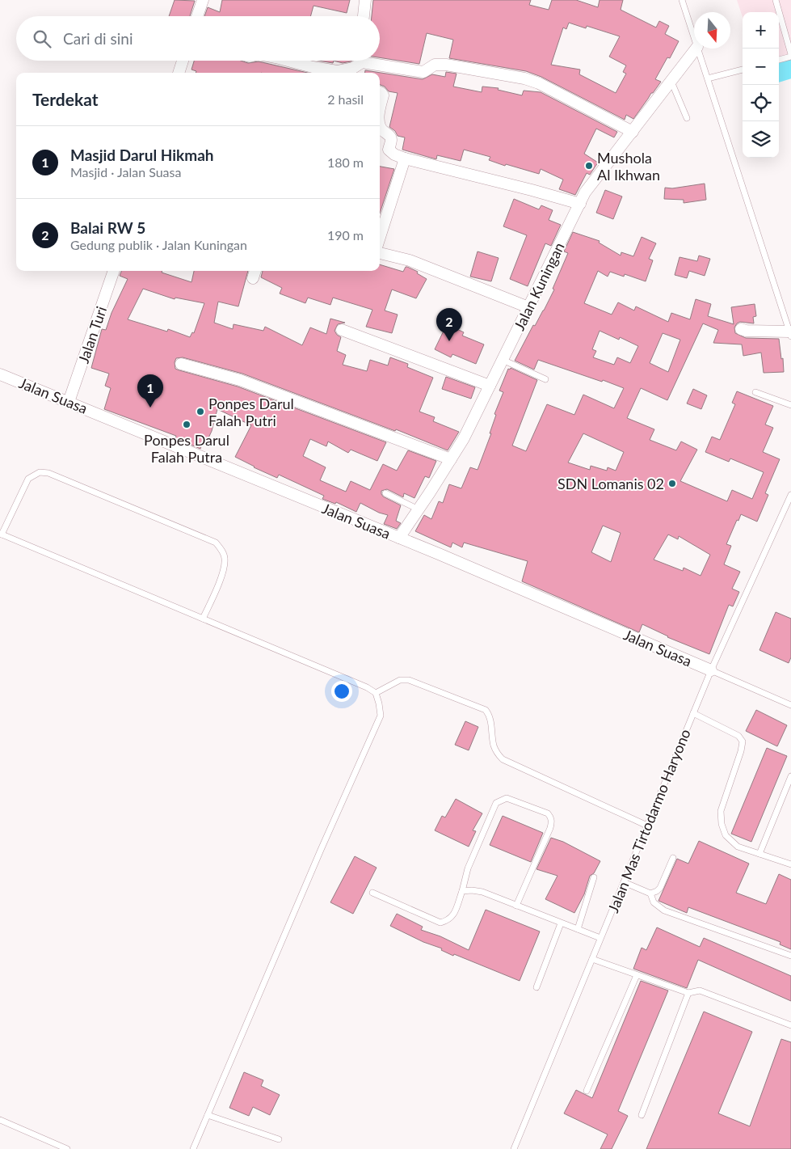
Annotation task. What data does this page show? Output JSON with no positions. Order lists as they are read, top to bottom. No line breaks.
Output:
{"streets":{"street":["Jalan Kuningan","Jalan Turi","Jalan Suasa"],"lane":["Jalan Mas Tirtodarmo Haryono"]},"crossings":[["Jalan Kuningan","Jalan Suasa"],["Jalan Turi","Jalan Suasa"],["Jalan Suasa","Jalan Mas Tirtodarmo Haryono"]],"places":["Mushola Al Ikhwan","Ponpes Darul Falah Putri","Ponpes Darul Falah Putra","SDN Lomanis 02"],"north":"bottom","page":{"map_buttons":["+","−"],"search":"Cari di sini","heading":["Terdekat","2 hasil"],"list":[{"mark":"1","name":"Masjid Darul Hikmah","note":"Masjid · Jalan Suasa","value":"180 m"},{"mark":"2","name":"Balai RW 5","note":"Gedung publik · Jalan Kuningan","value":"190 m"}],"pins":["2","1"]}}
